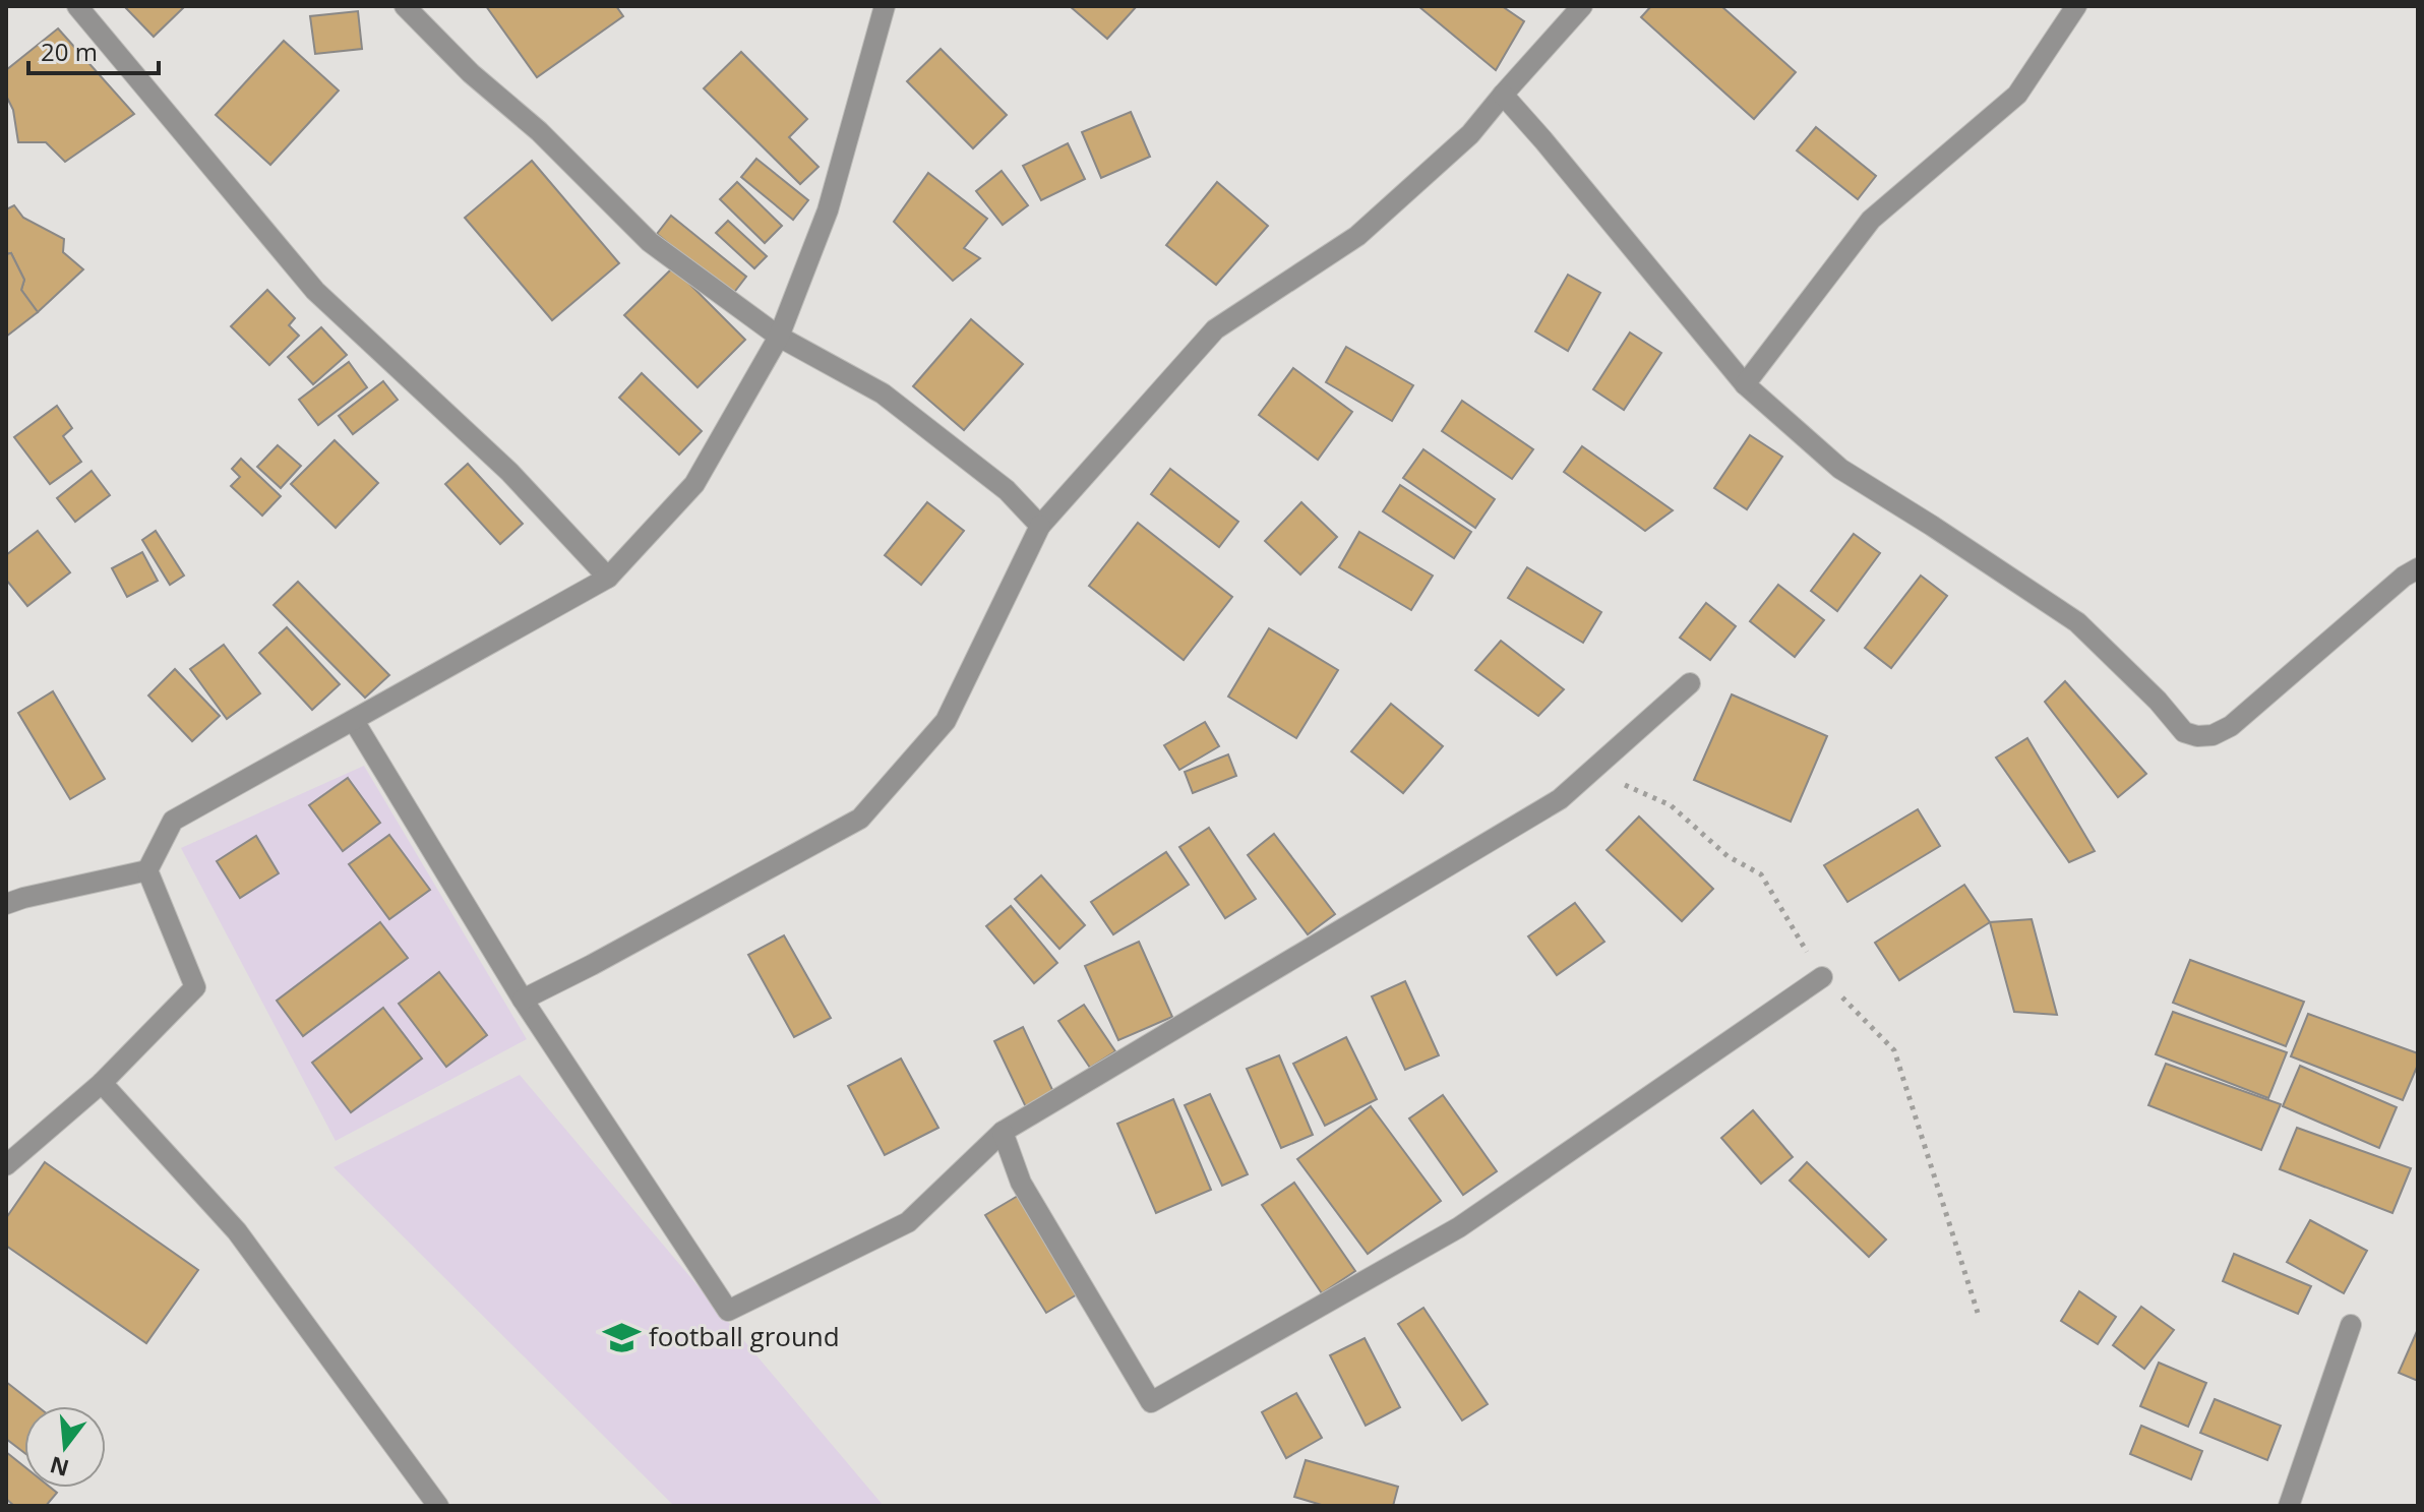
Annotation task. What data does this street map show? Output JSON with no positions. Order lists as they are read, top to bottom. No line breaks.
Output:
{"places":{"school or university":["football ground"]},"scale_bar":"20 m","north":"bottom"}
